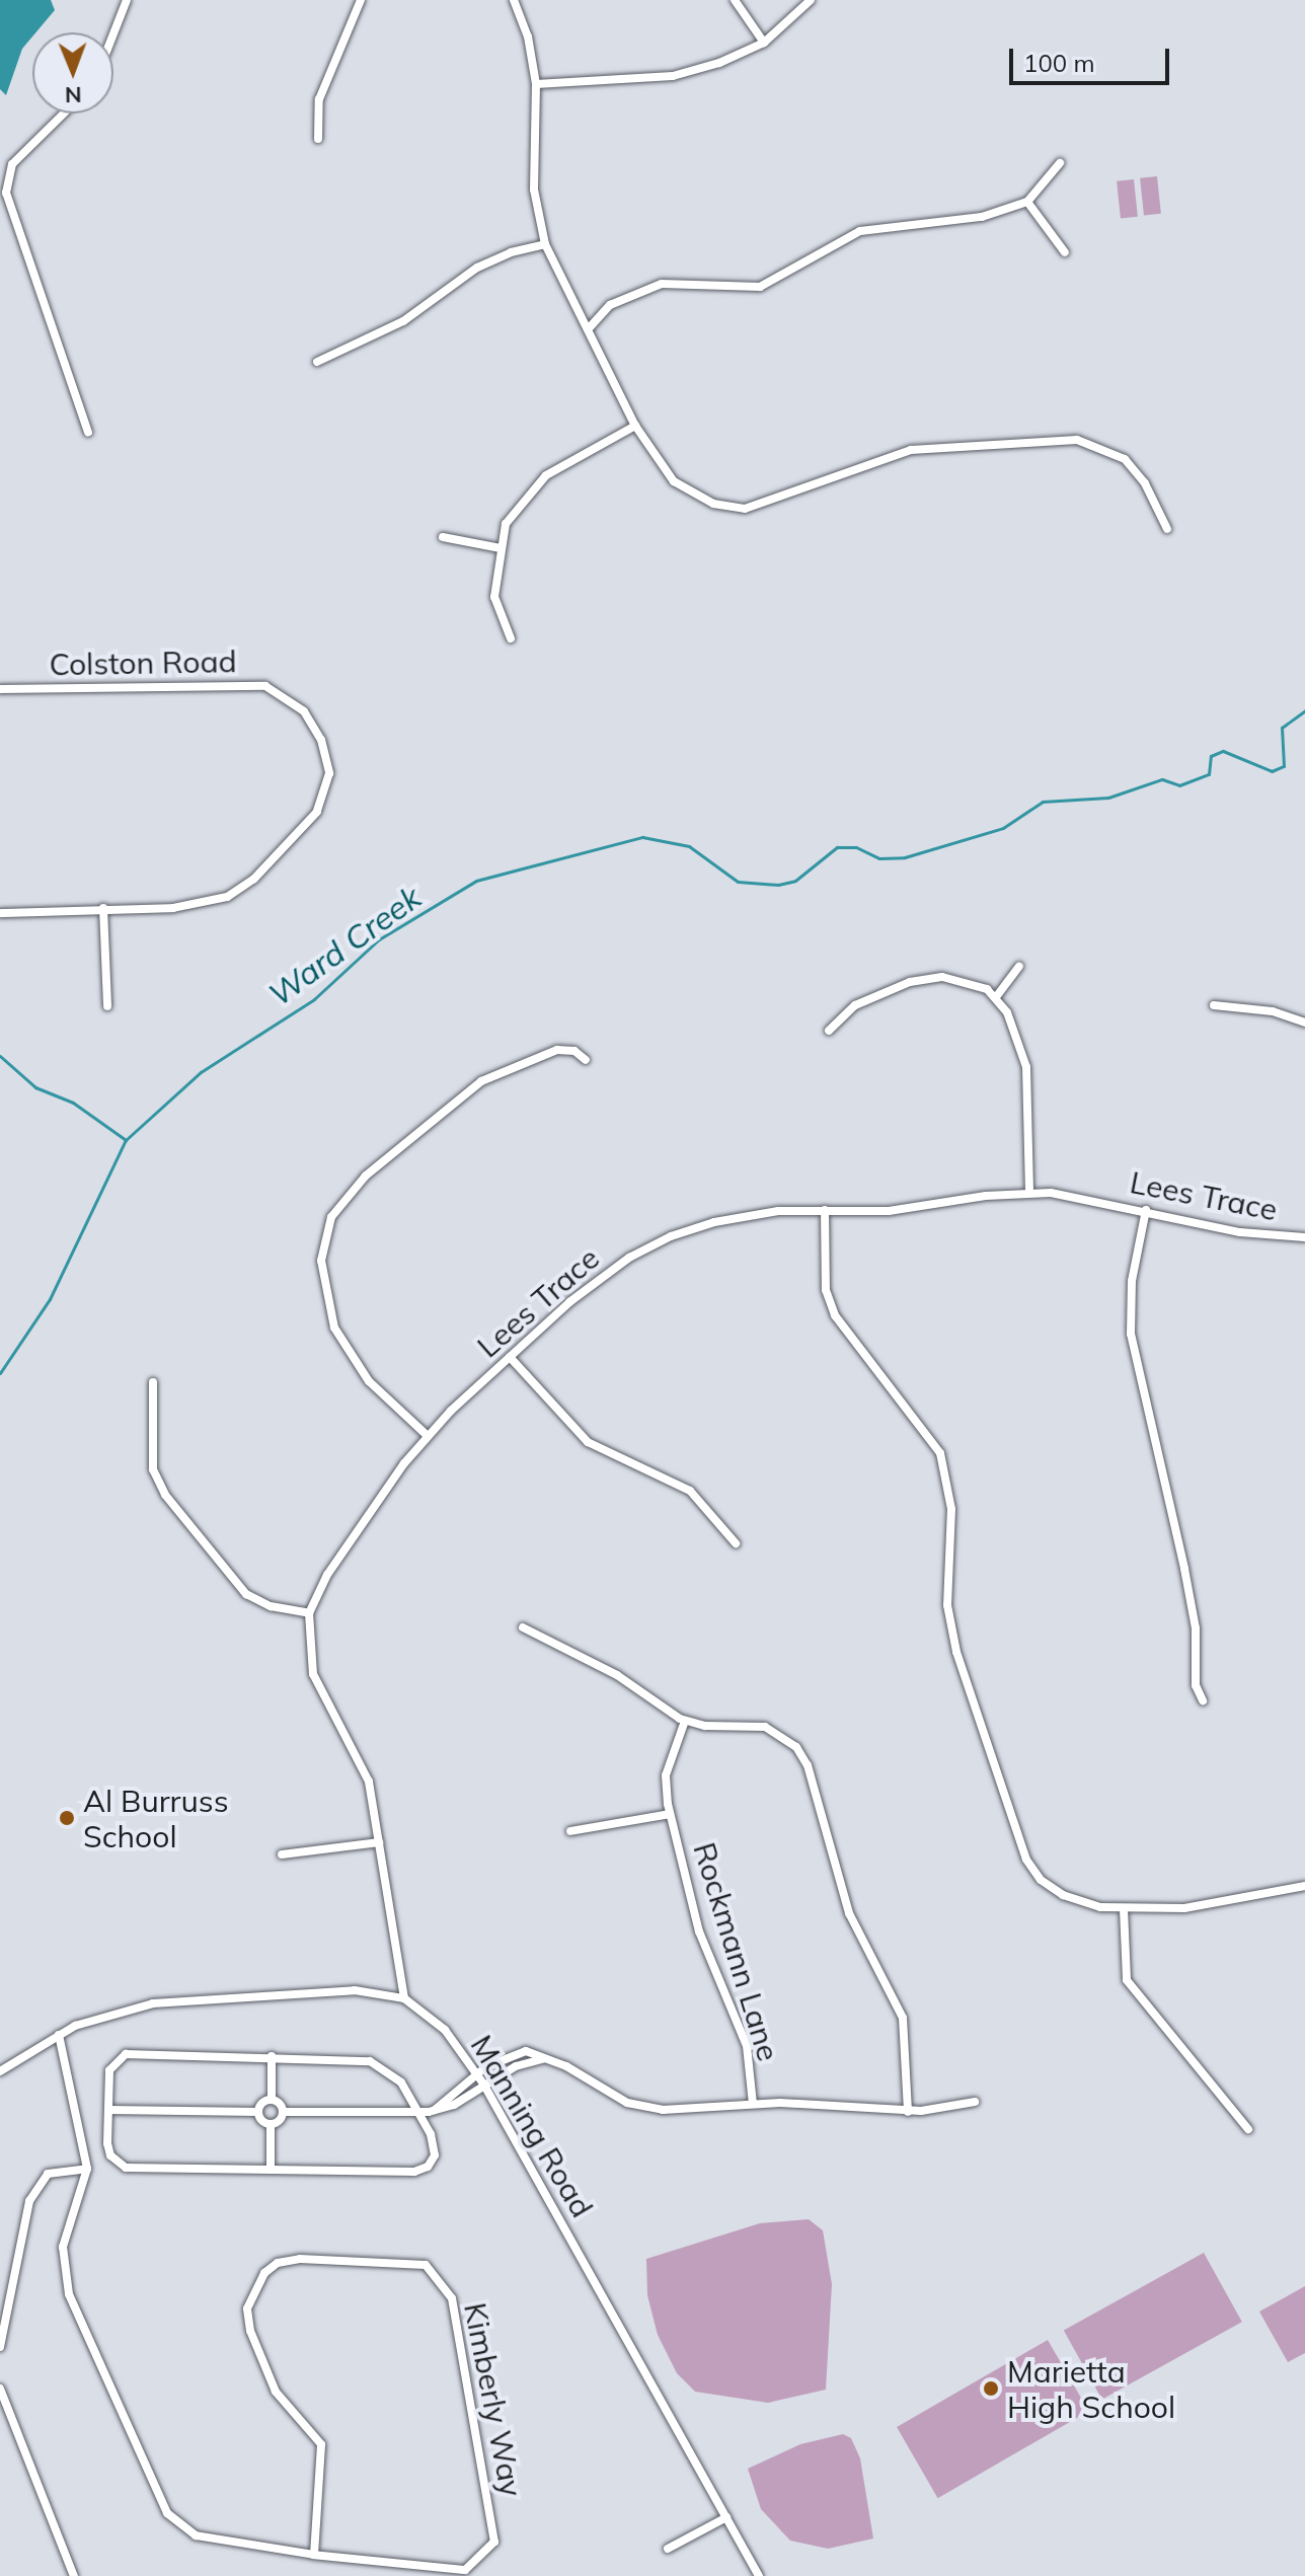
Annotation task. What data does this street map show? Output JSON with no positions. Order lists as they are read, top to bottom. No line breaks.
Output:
{"streets":{"street":["Colston Road","Lees Trace","Rockmann Lane","Manning Road","Kimberly Way"]},"crossings":[["Lees Trace","Manning Road"]],"water":["Ward Creek"],"places":["Al Burruss School","Marietta High School"],"scale_bar":"100 m","north":"bottom"}
